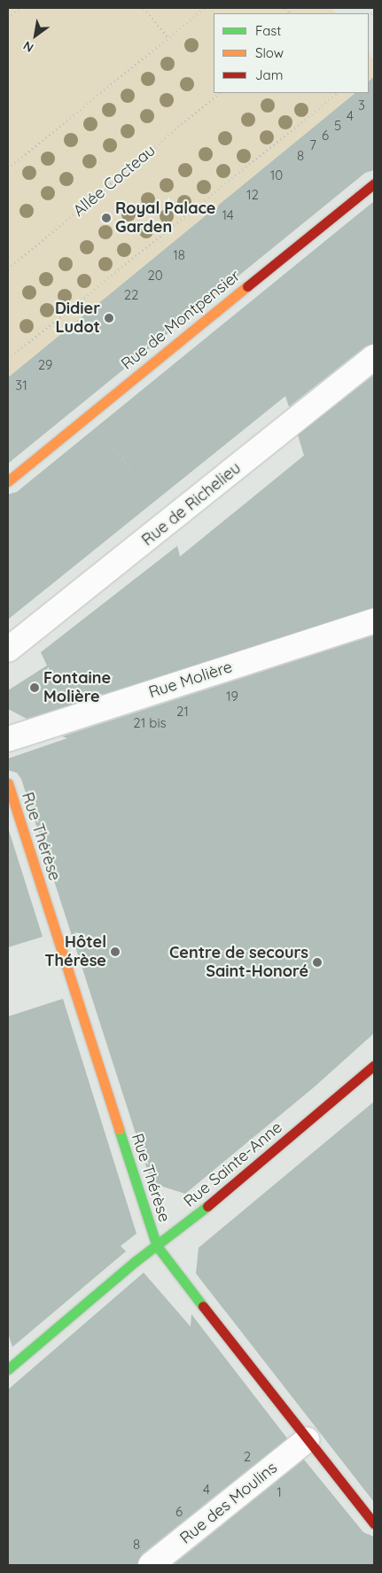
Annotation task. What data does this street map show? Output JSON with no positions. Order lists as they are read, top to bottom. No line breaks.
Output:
{"streets":{"street":["Rue de Montpensier","Rue de Richelieu","Rue Molière","Rue Thérèse","Rue Sainte-Anne","Rue des Moulins"],"path":["Allée Cocteau"]},"crossings":[["Rue Thérèse","Rue Sainte-Anne"],["Rue Thérèse","Rue des Moulins"]],"places":["Royal Palace Garden","Didier Ludot","Fontaine Molière","Hôtel Thérèse","Centre de secours Saint-Honoré"],"house_numbers":["3","4","5","6","7","8","10","12","14","18","20","22","29","31","19","21","21 bis","2","4","1","6","8"],"legend":["Fast","Slow","Jam"],"north":"bottom left"}
